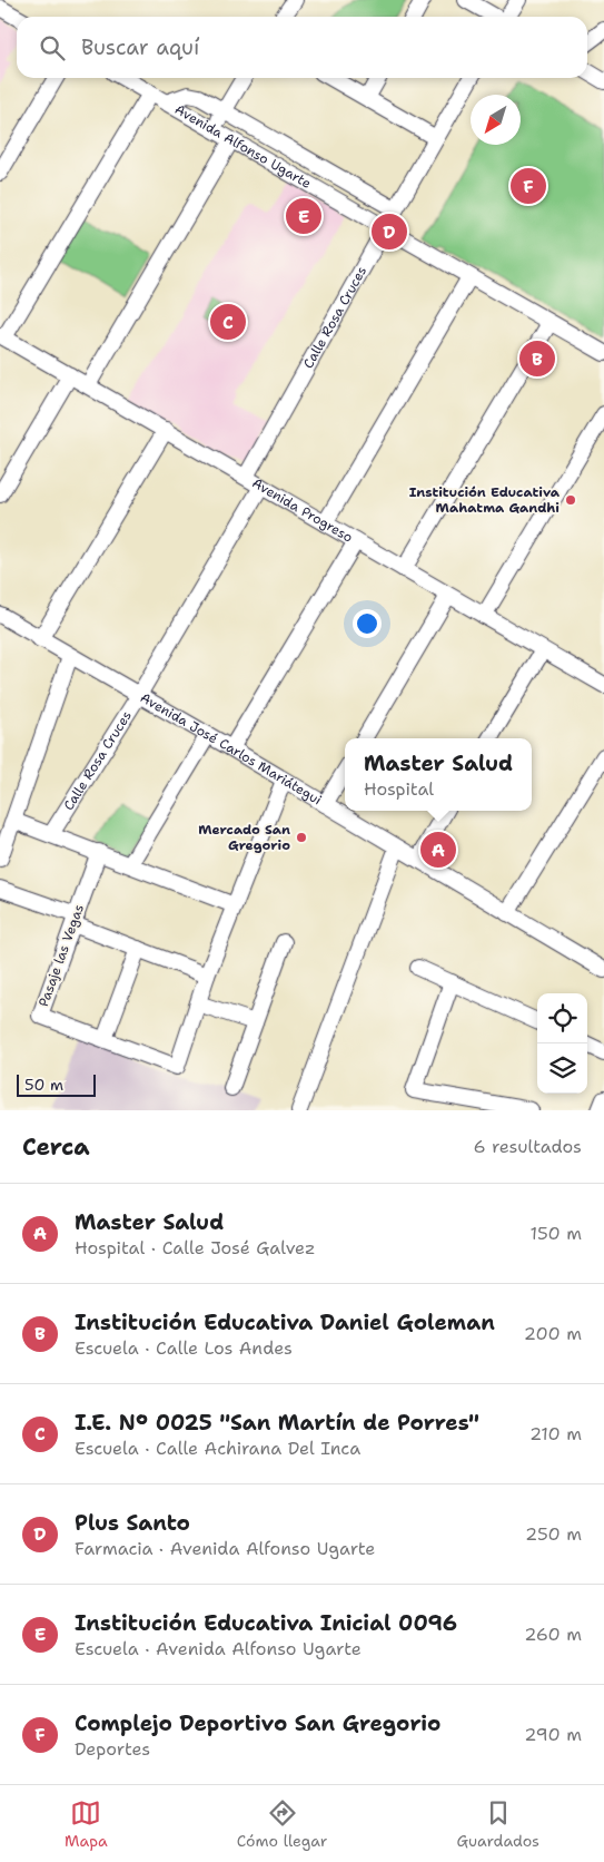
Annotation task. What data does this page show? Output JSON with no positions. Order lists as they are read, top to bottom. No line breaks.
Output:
{"streets":{"street":["Avenida Alfonso Ugarte","Calle Rosa Cruces","Avenida Progreso","Avenida José Carlos Mariátegui","Pasaje las Vegas"]},"crossings":[["Avenida Alfonso Ugarte","Calle Rosa Cruces"],["Calle Rosa Cruces","Avenida Progreso"],["Calle Rosa Cruces","Avenida José Carlos Mariátegui"]],"places":["Institución Educativa Mahatma Gandhi","Mercado San Gregorio"],"scale_bar":"50 m","north":"bottom left","page":{"search":"Buscar aquí","pins":["F","E","D","C","B","A"],"popup":["Master Salud","Hospital"],"scale":"50 m","heading":["Cerca","6 resultados"],"list":[{"mark":"A","name":"Master Salud","note":"Hospital · Calle José Galvez","value":"150 m"},{"mark":"B","name":"Institución Educativa Daniel Goleman","note":"Escuela · Calle Los Andes","value":"200 m"},{"mark":"C","name":"I.E. N° 0025 \"San Martín de Porres\"","note":"Escuela · Calle Achirana Del Inca","value":"210 m"},{"mark":"D","name":"Plus Santo","note":"Farmacia · Avenida Alfonso Ugarte","value":"250 m"},{"mark":"E","name":"Institución Educativa Inicial 0096","note":"Escuela · Avenida Alfonso Ugarte","value":"260 m"},{"mark":"F","name":"Complejo Deportivo San Gregorio","note":"Deportes","value":"290 m"}],"nav":["Mapa","Cómo llegar","Guardados"]}}
